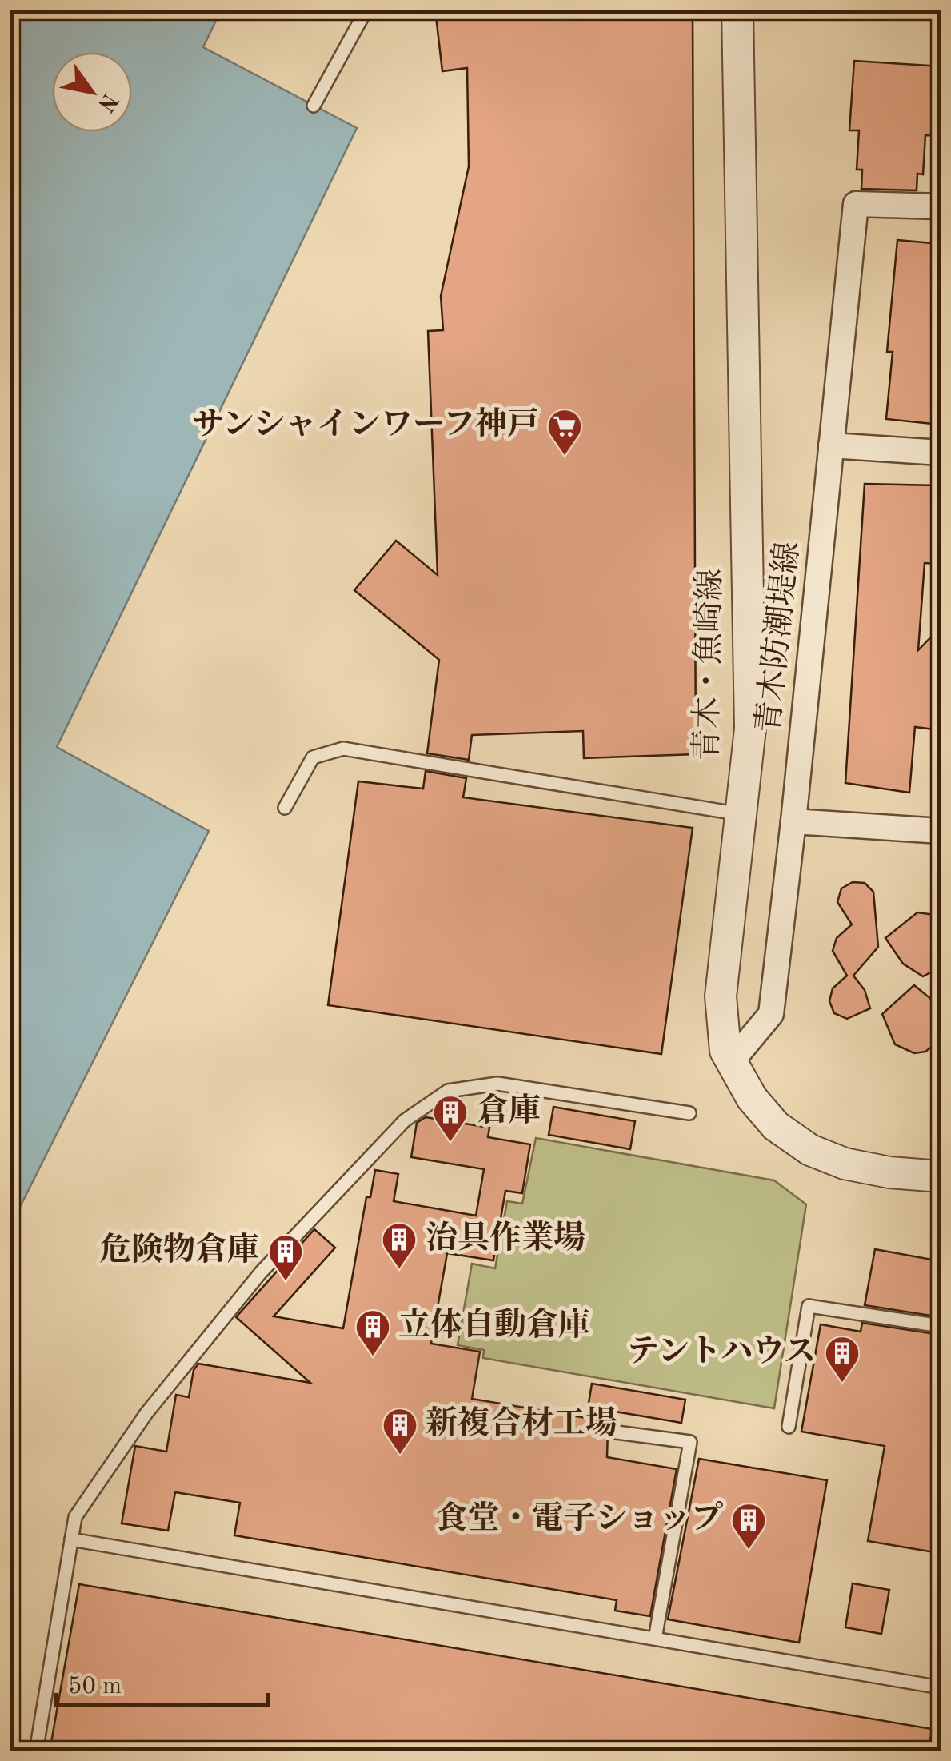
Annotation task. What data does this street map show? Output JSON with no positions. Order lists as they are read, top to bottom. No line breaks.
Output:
{"streets":{"street":["青木防潮堤線","青木・魚崎線"]},"crossings":[["青木防潮堤線","青木・魚崎線"]],"places":{"supermarket":["サンシャインワーフ神戸"],"building":["倉庫","治具作業場","危険物倉庫","立体自動倉庫","テントハウス","新複合材工場","食堂・電子ショップ"]},"scale_bar":"50 m","north":"bottom right"}
